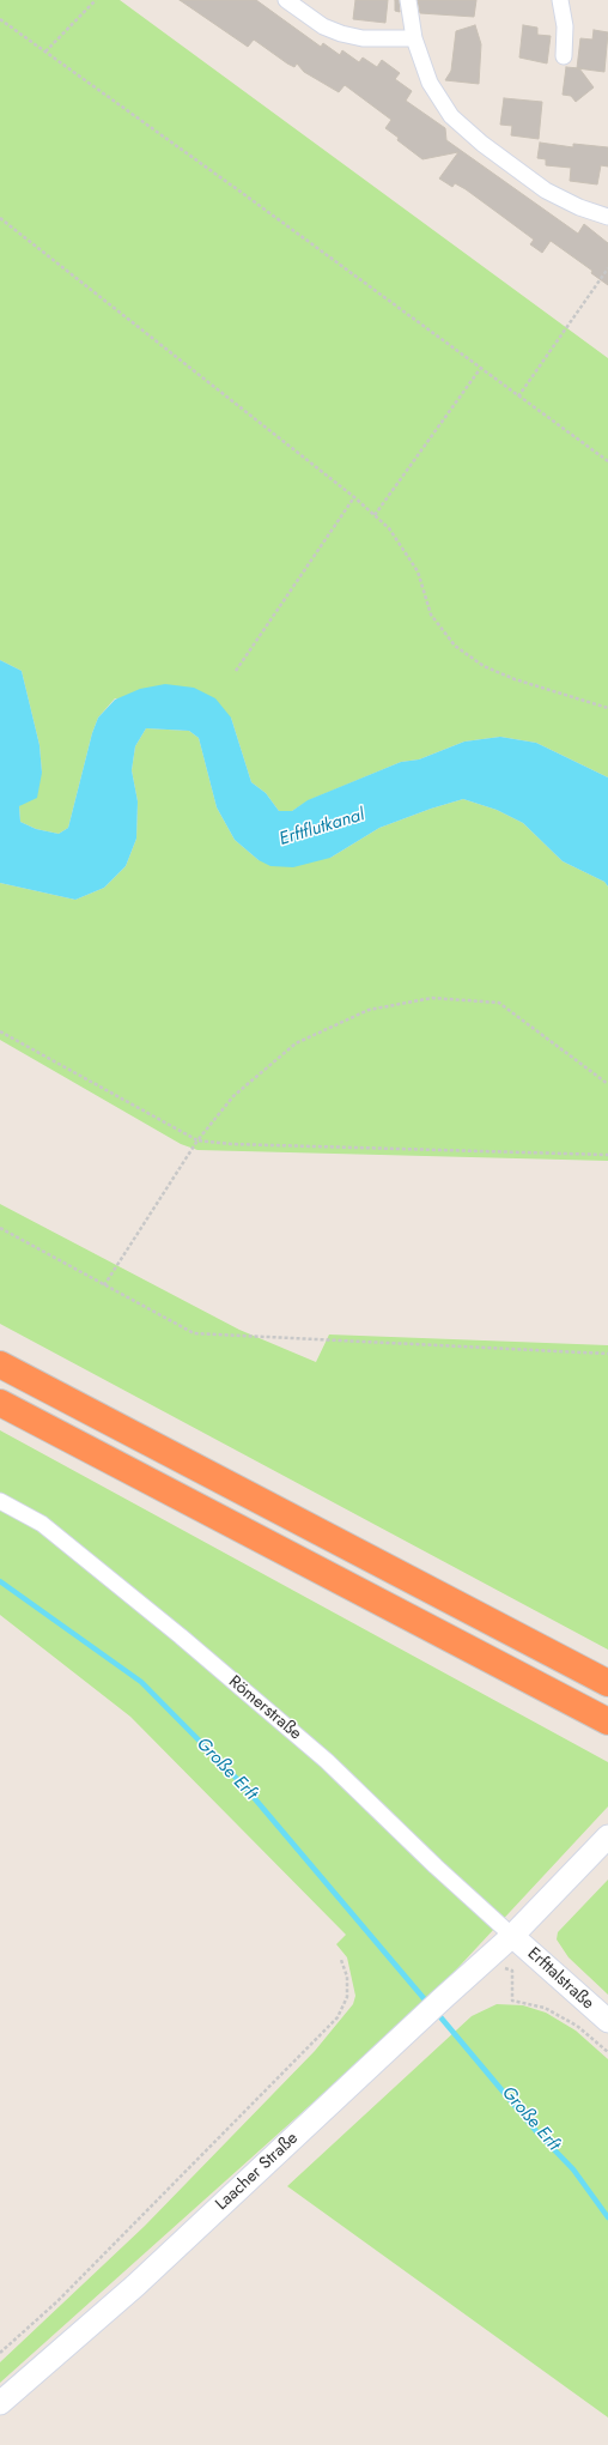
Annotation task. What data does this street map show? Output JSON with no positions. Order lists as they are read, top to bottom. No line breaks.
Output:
{"streets":{"main road":["Erfttalstraße","Laacher Straße"],"street":["Römerstraße"]},"crossings":[["Römerstraße","Erfttalstraße"],["Römerstraße","Laacher Straße"],["Erfttalstraße","Laacher Straße"]],"water":["Erftflutkanal","Große Erft"]}
